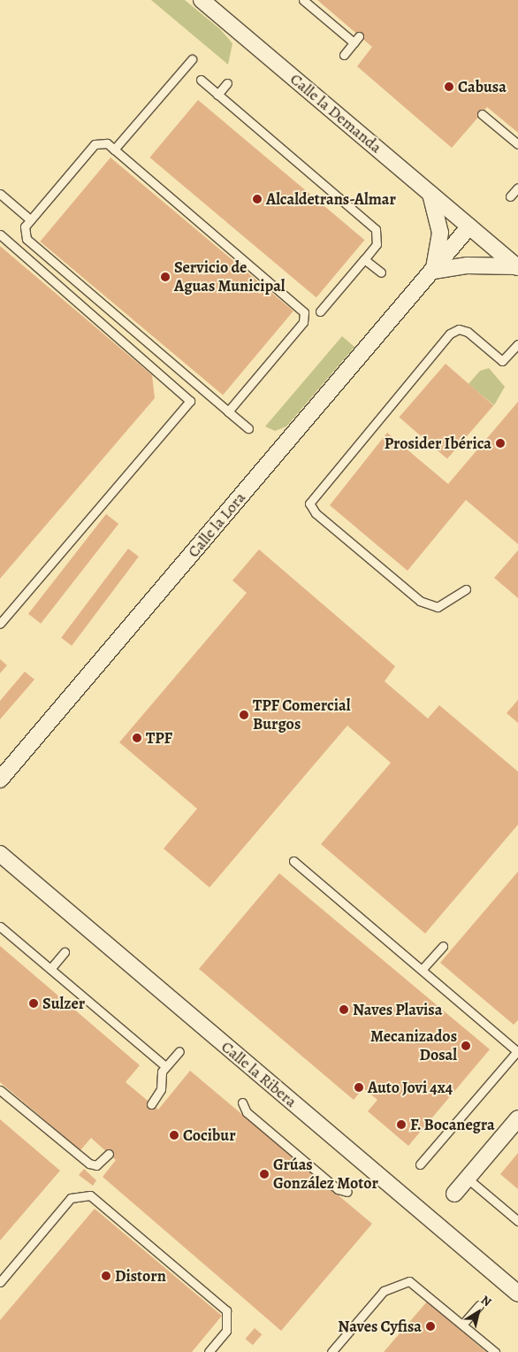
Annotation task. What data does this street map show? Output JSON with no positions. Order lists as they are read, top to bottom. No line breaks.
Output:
{"streets":{"street":["Calle la Demanda","Calle la Lora","Calle la Ribera"]},"crossings":[["Calle la Demanda","Calle la Lora"]],"places":["Cabusa","Alcaldetrans-Almar","Servicio de Aguas Municipal","Prosider Ibérica","TPF Comercial Burgos","TPF","Sulzer","Naves Plavisa","Mecanizados Dosal","Auto Jovi 4x4","F. Bocanegra","Cocibur","Grúas González Motor","Distorn","Naves Cyfisa"],"north":"top right"}
